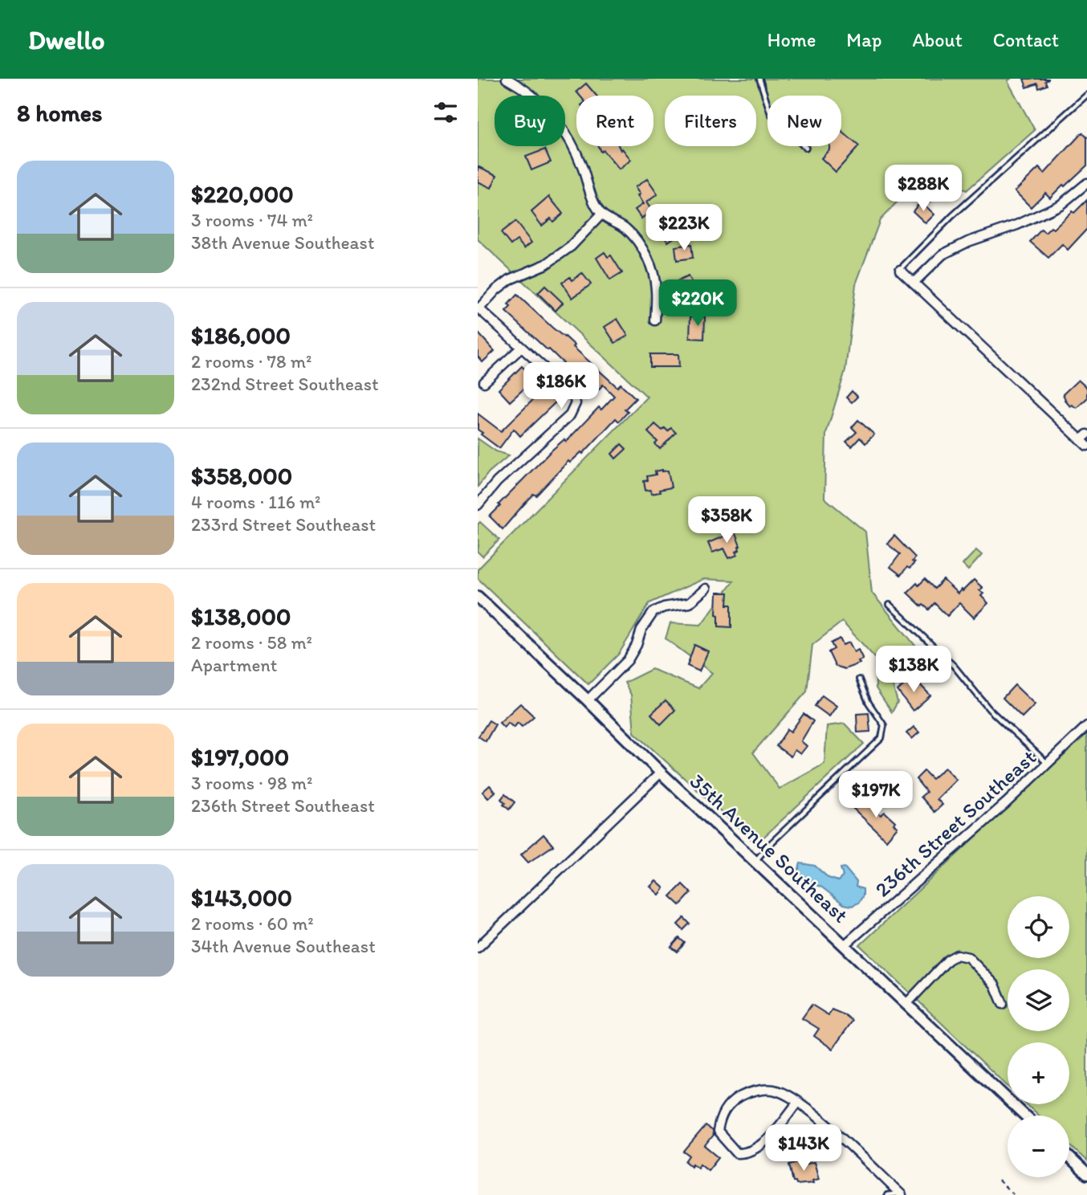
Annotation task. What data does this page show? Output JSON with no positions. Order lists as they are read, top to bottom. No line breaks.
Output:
{"streets":{"street":["236th Street Southeast","35th Avenue Southeast"]},"crossings":[["236th Street Southeast","35th Avenue Southeast"]],"page":{"header":"Dwello","nav":["Home","Map","About","Contact"],"heading":"8 homes","chip":["Buy","Rent","Filters","New"],"list":[{"name":"$220,000","note":"3 rooms · 74 m² · 38th Avenue Southeast"},{"name":"$186,000","note":"2 rooms · 78 m² · 232nd Street Southeast"},{"name":"$358,000","note":"4 rooms · 116 m² · 233rd Street Southeast"},{"name":"$138,000","note":"2 rooms · 58 m² · Apartment"},{"name":"$197,000","note":"3 rooms · 98 m² · 236th Street Southeast"},{"name":"$143,000","note":"2 rooms · 60 m² · 34th Avenue Southeast"}],"price":["$288K","$223K","$220K","$186K","$358K","$138K","$197K","$143K"],"map_buttons":["+","−"]}}
